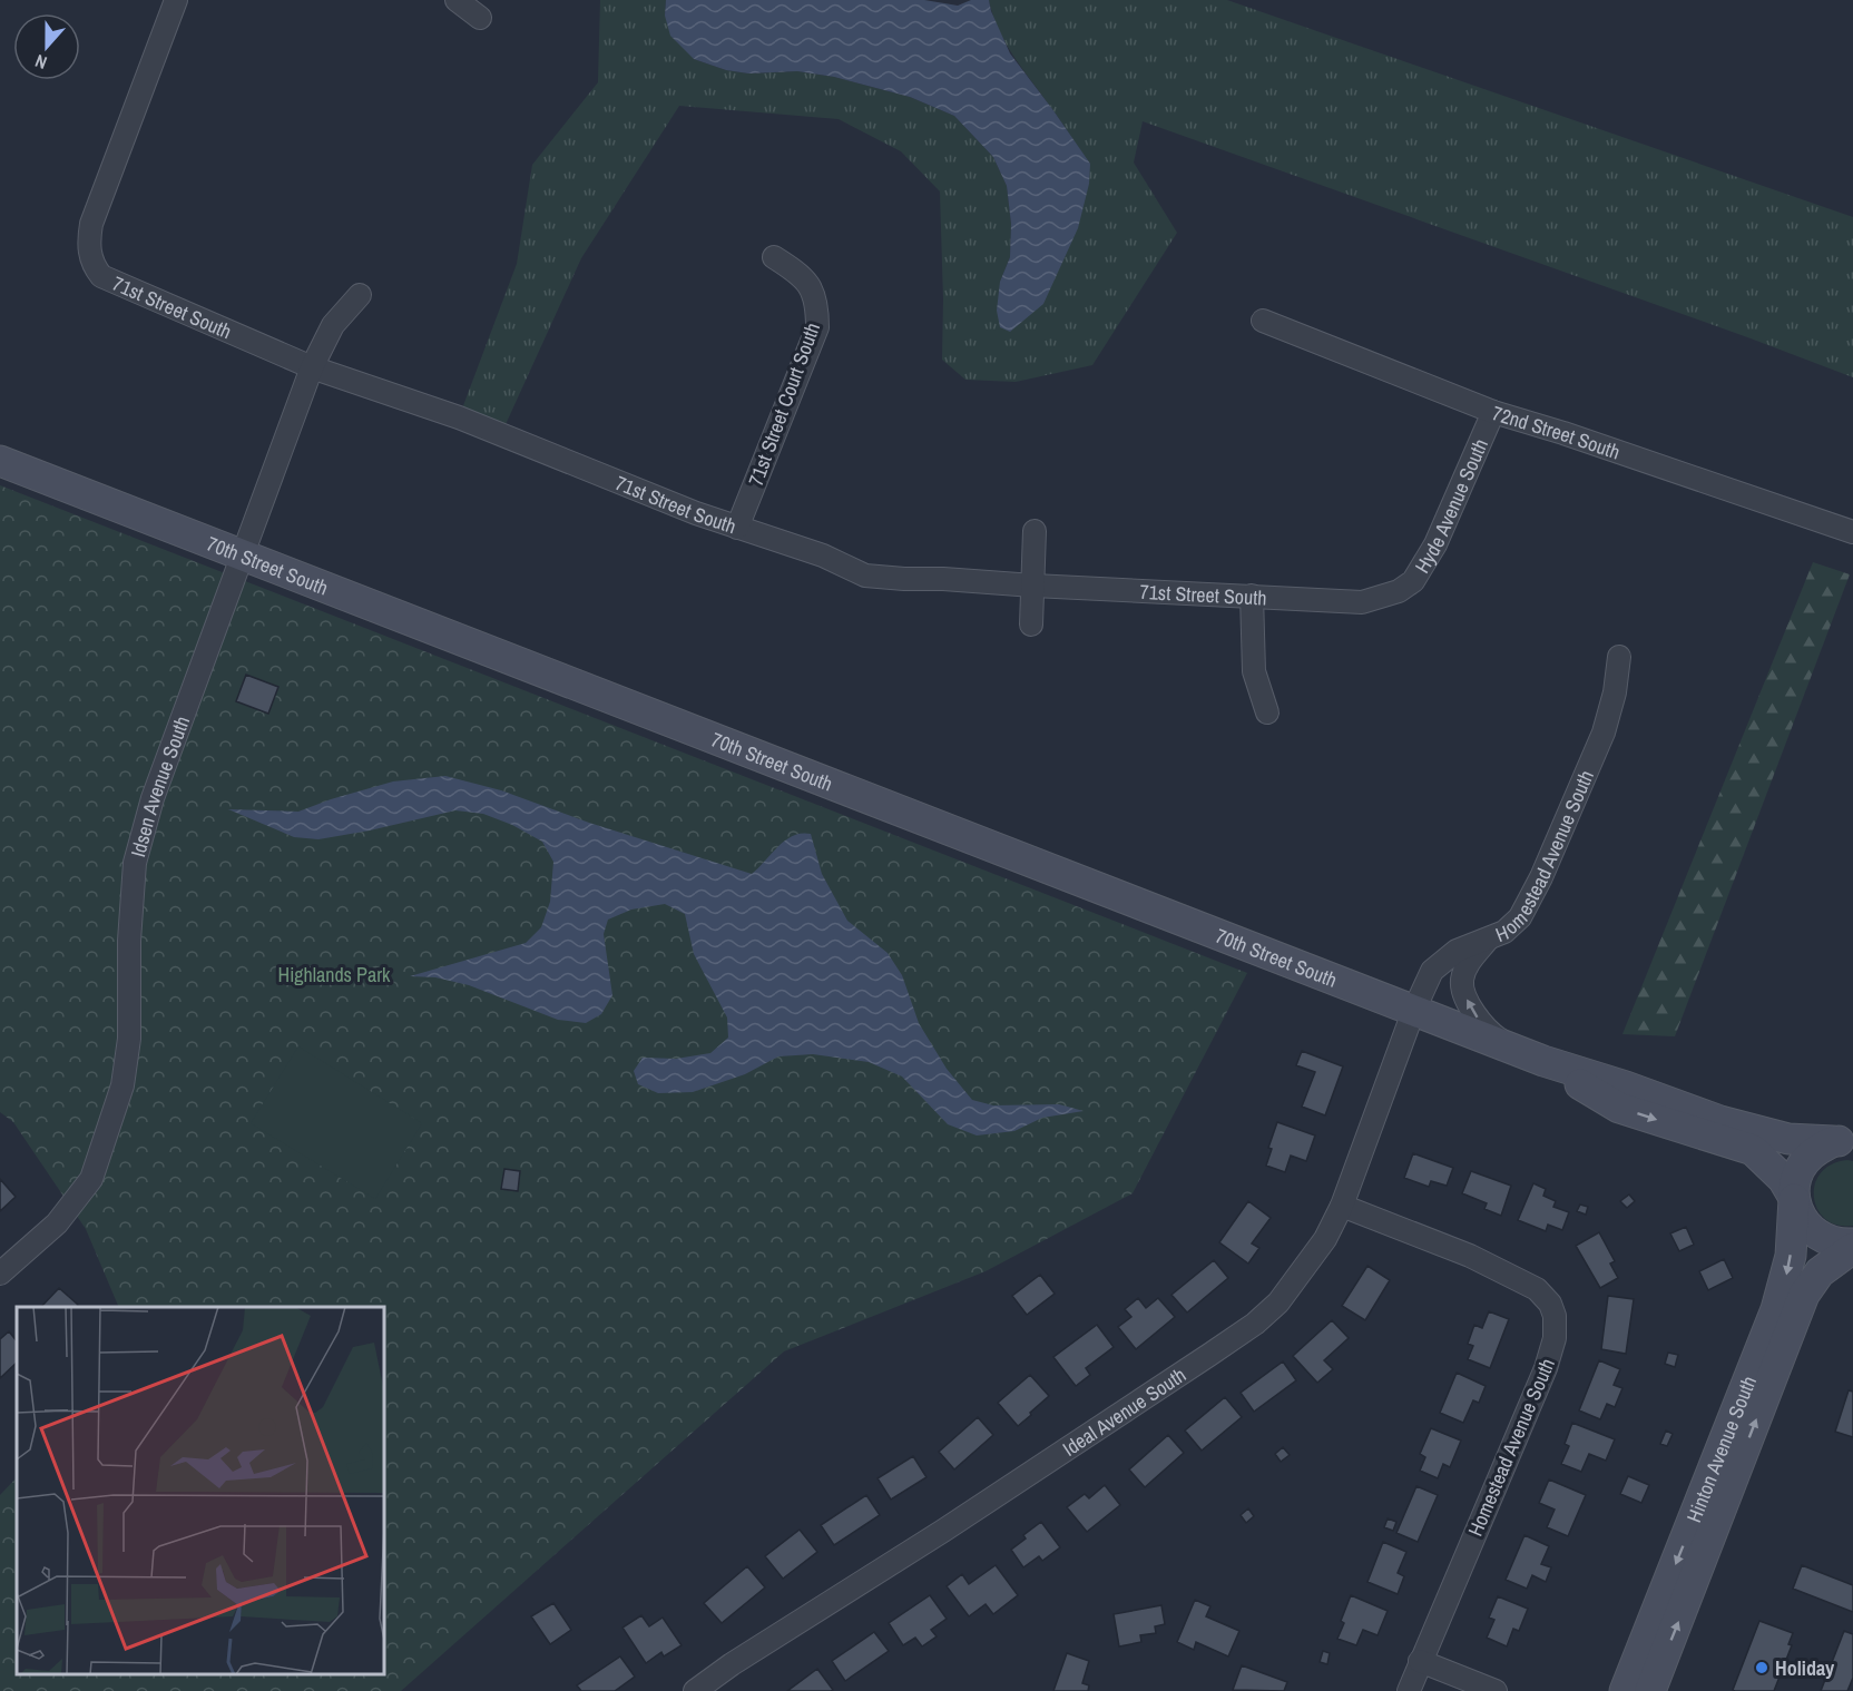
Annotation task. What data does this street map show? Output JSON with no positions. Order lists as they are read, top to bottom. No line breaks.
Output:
{"streets":{"main road":["70th Street South","Hinton Avenue South"],"street":["71st Street South","71st Street Court South","72nd Street South","Hyde Avenue South","Idsen Avenue South","Homestead Avenue South","Ideal Avenue South"]},"crossings":[["71st Street South","71st Street Court South"],["71st Street South","Hyde Avenue South"],["71st Street South","Idsen Avenue South"],["72nd Street South","Hyde Avenue South"],["70th Street South","Idsen Avenue South"],["70th Street South","Homestead Avenue South"],["70th Street South","Ideal Avenue South"],["70th Street South","Hinton Avenue South"],["Homestead Avenue South","Ideal Avenue South"]],"parks":["Highlands Park"],"places":["Holiday"],"north":"bottom"}
